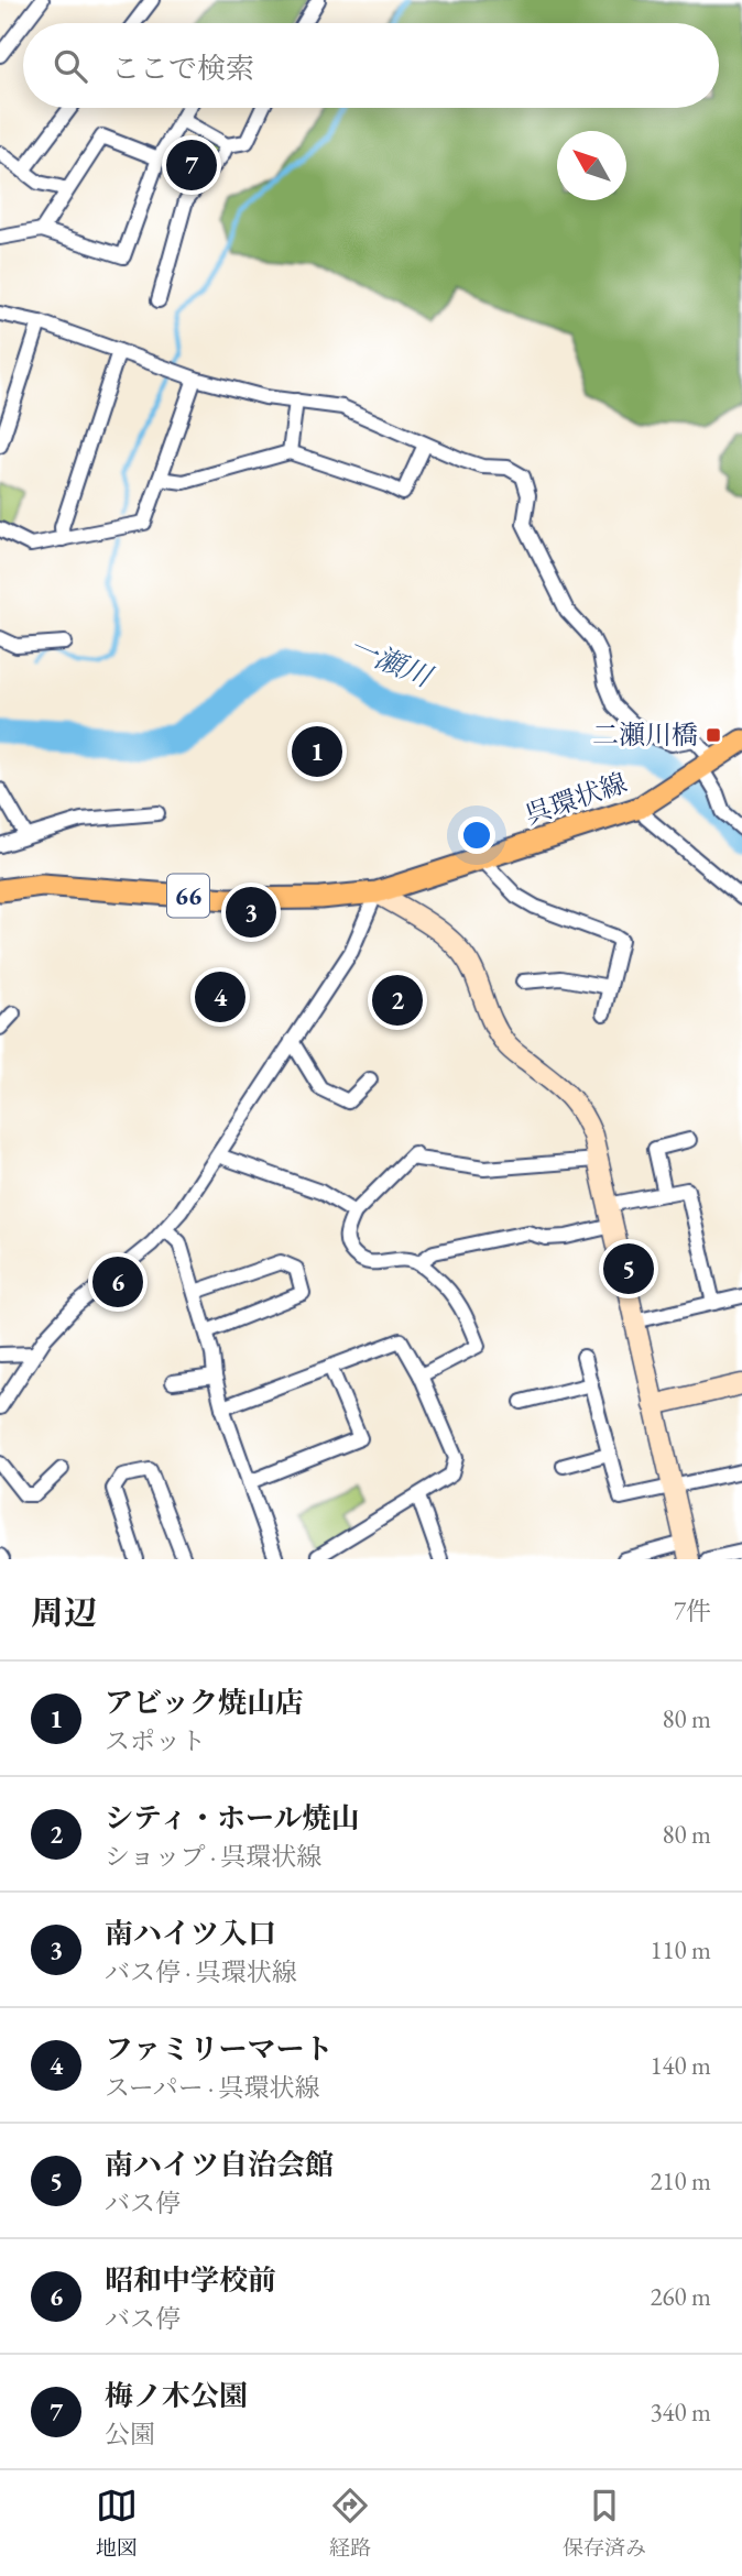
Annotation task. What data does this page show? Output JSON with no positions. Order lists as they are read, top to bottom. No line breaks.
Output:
{"streets":{"main road":["呉環状線","66"]},"water":["一瀬川"],"places":{"transit":["二瀬川橋"]},"north":"top left","page":{"search":"ここで検索","pins":["7","1","3","4","2","5","6"],"heading":["周辺","7件"],"list":[{"mark":"1","name":"アビック焼山店","note":"スポット","value":"80 m"},{"mark":"2","name":"シティ・ホール焼山","note":"ショップ · 呉環状線","value":"80 m"},{"mark":"3","name":"南ハイツ入口","note":"バス停 · 呉環状線","value":"110 m"},{"mark":"4","name":"ファミリーマート","note":"スーパー · 呉環状線","value":"140 m"},{"mark":"5","name":"南ハイツ自治会館","note":"バス停","value":"210 m"},{"mark":"6","name":"昭和中学校前","note":"バス停","value":"260 m"},{"mark":"7","name":"梅ノ木公園","note":"公園","value":"340 m"}],"nav":["地図","経路","保存済み"]}}
